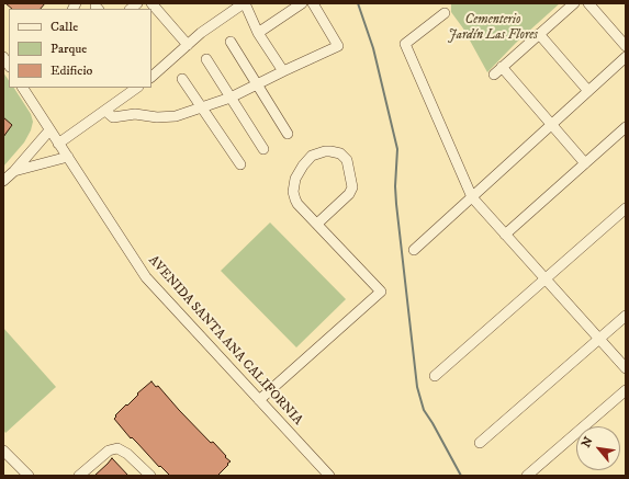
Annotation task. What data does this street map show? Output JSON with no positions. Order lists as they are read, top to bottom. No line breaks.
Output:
{"streets":{"street":["AVENIDA SANTA ANA CALIFORNIA"]},"parks":["Cementerio Jardín Las Flores"],"legend":["Calle","Parque","Edificio"],"north":"top left"}
